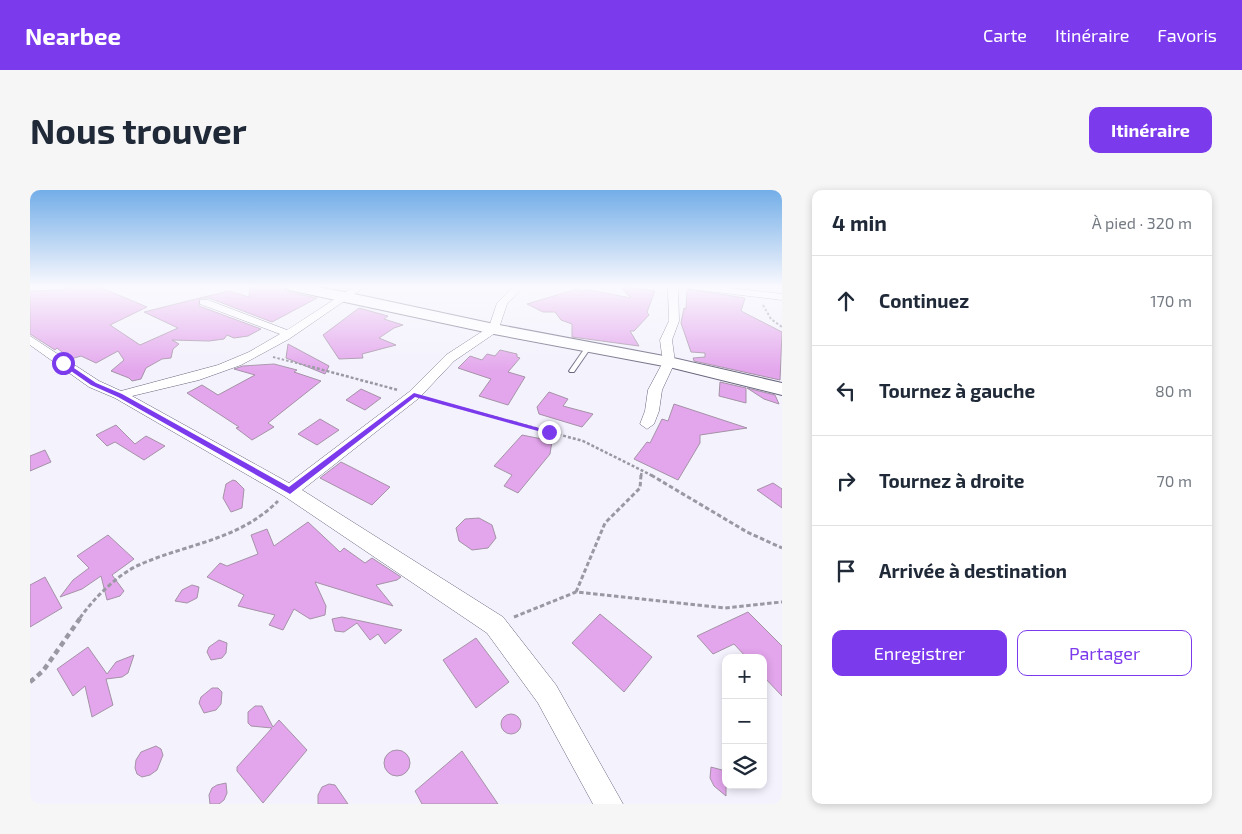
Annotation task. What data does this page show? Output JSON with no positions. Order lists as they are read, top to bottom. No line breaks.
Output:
{"page":{"header":"Nearbee","nav":["Carte","Itinéraire","Favoris"],"buttons":["Itinéraire",["Enregistrer","Partager"]],"title":"Nous trouver","heading":["4 min","À pied · 320 m"],"list":[["Continuez","170 m"],["Tournez à gauche","80 m"],["Tournez à droite","70 m"],"Arrivée à destination"],"map_buttons":["+","−"]}}
